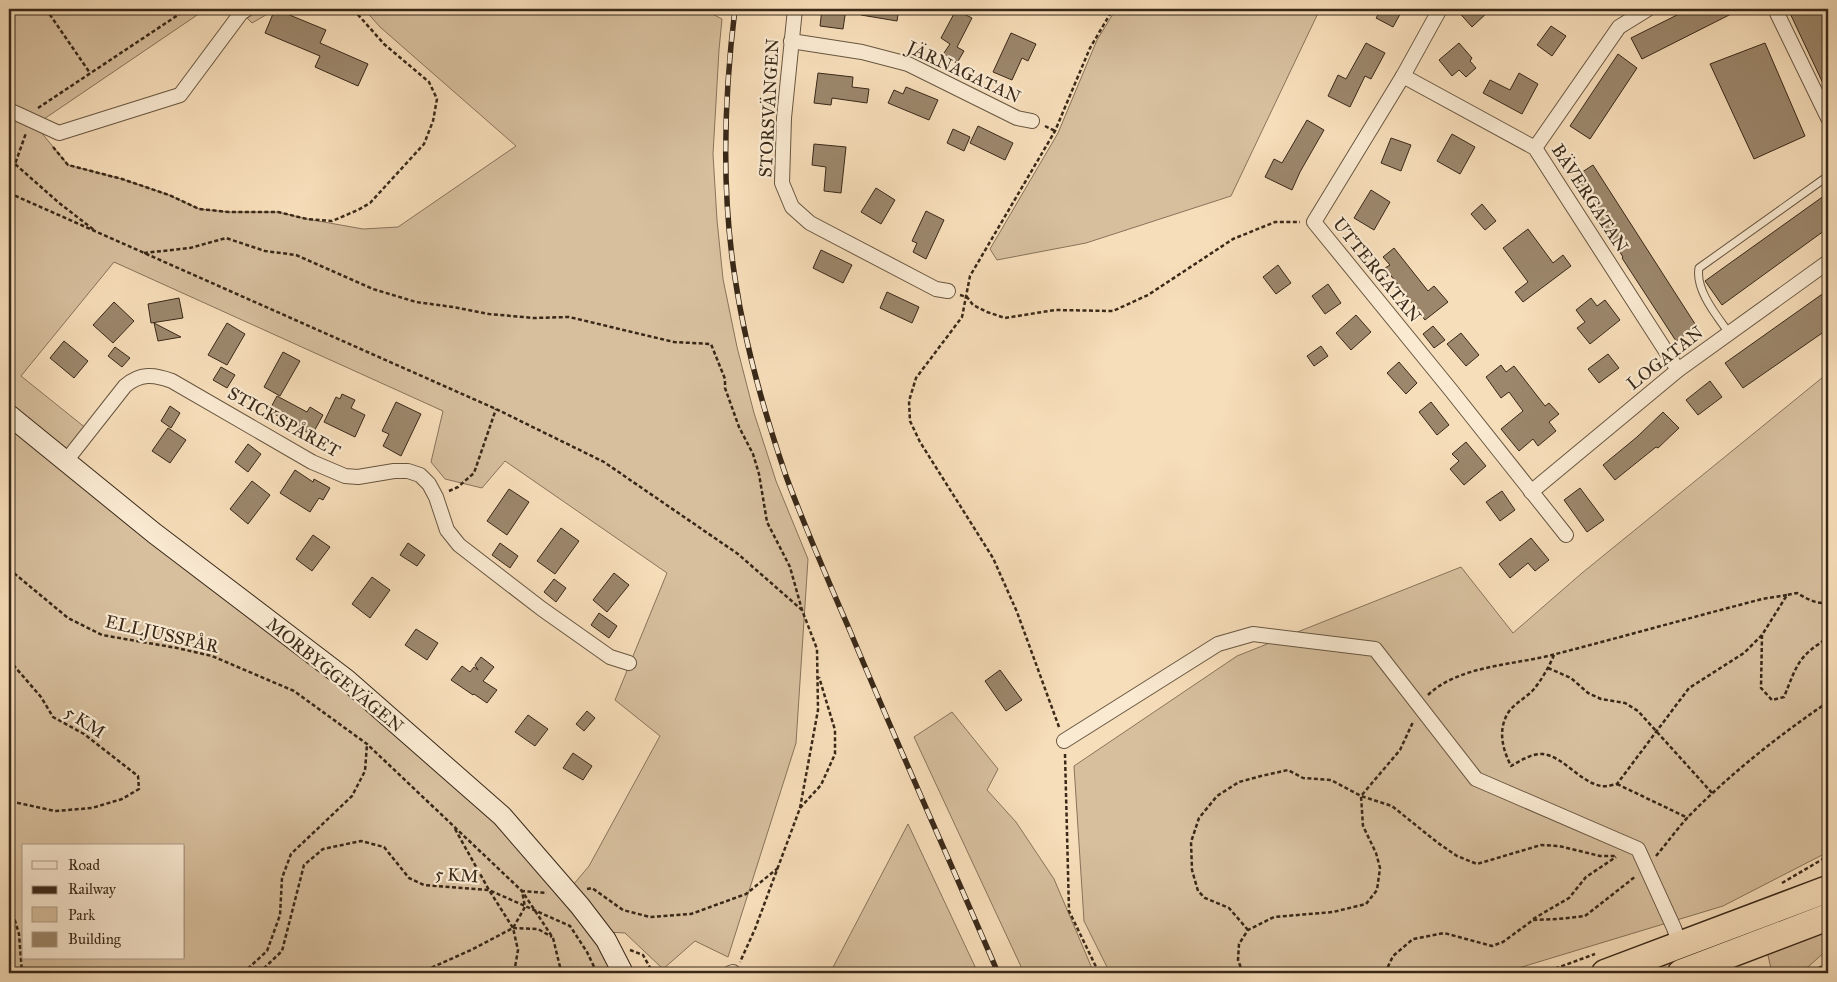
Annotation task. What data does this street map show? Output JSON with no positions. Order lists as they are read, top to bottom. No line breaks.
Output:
{"streets":{"street":["JÄRNAGATAN","STORSVÄNGEN","BÄVERGATAN","UTTERGATAN","LOGATAN","STICKSPÅRET","MORBYGGEVÄGEN"],"path":["ELLJUSSPÅR","5 KM"]},"crossings":[["JÄRNAGATAN","STORSVÄNGEN"],["BÄVERGATAN","UTTERGATAN"],["BÄVERGATAN","LOGATAN"],["UTTERGATAN","LOGATAN"],["STICKSPÅRET","MORBYGGEVÄGEN"],["ELLJUSSPÅR","5 KM"]],"legend":["Road","Railway","Park","Building"]}
